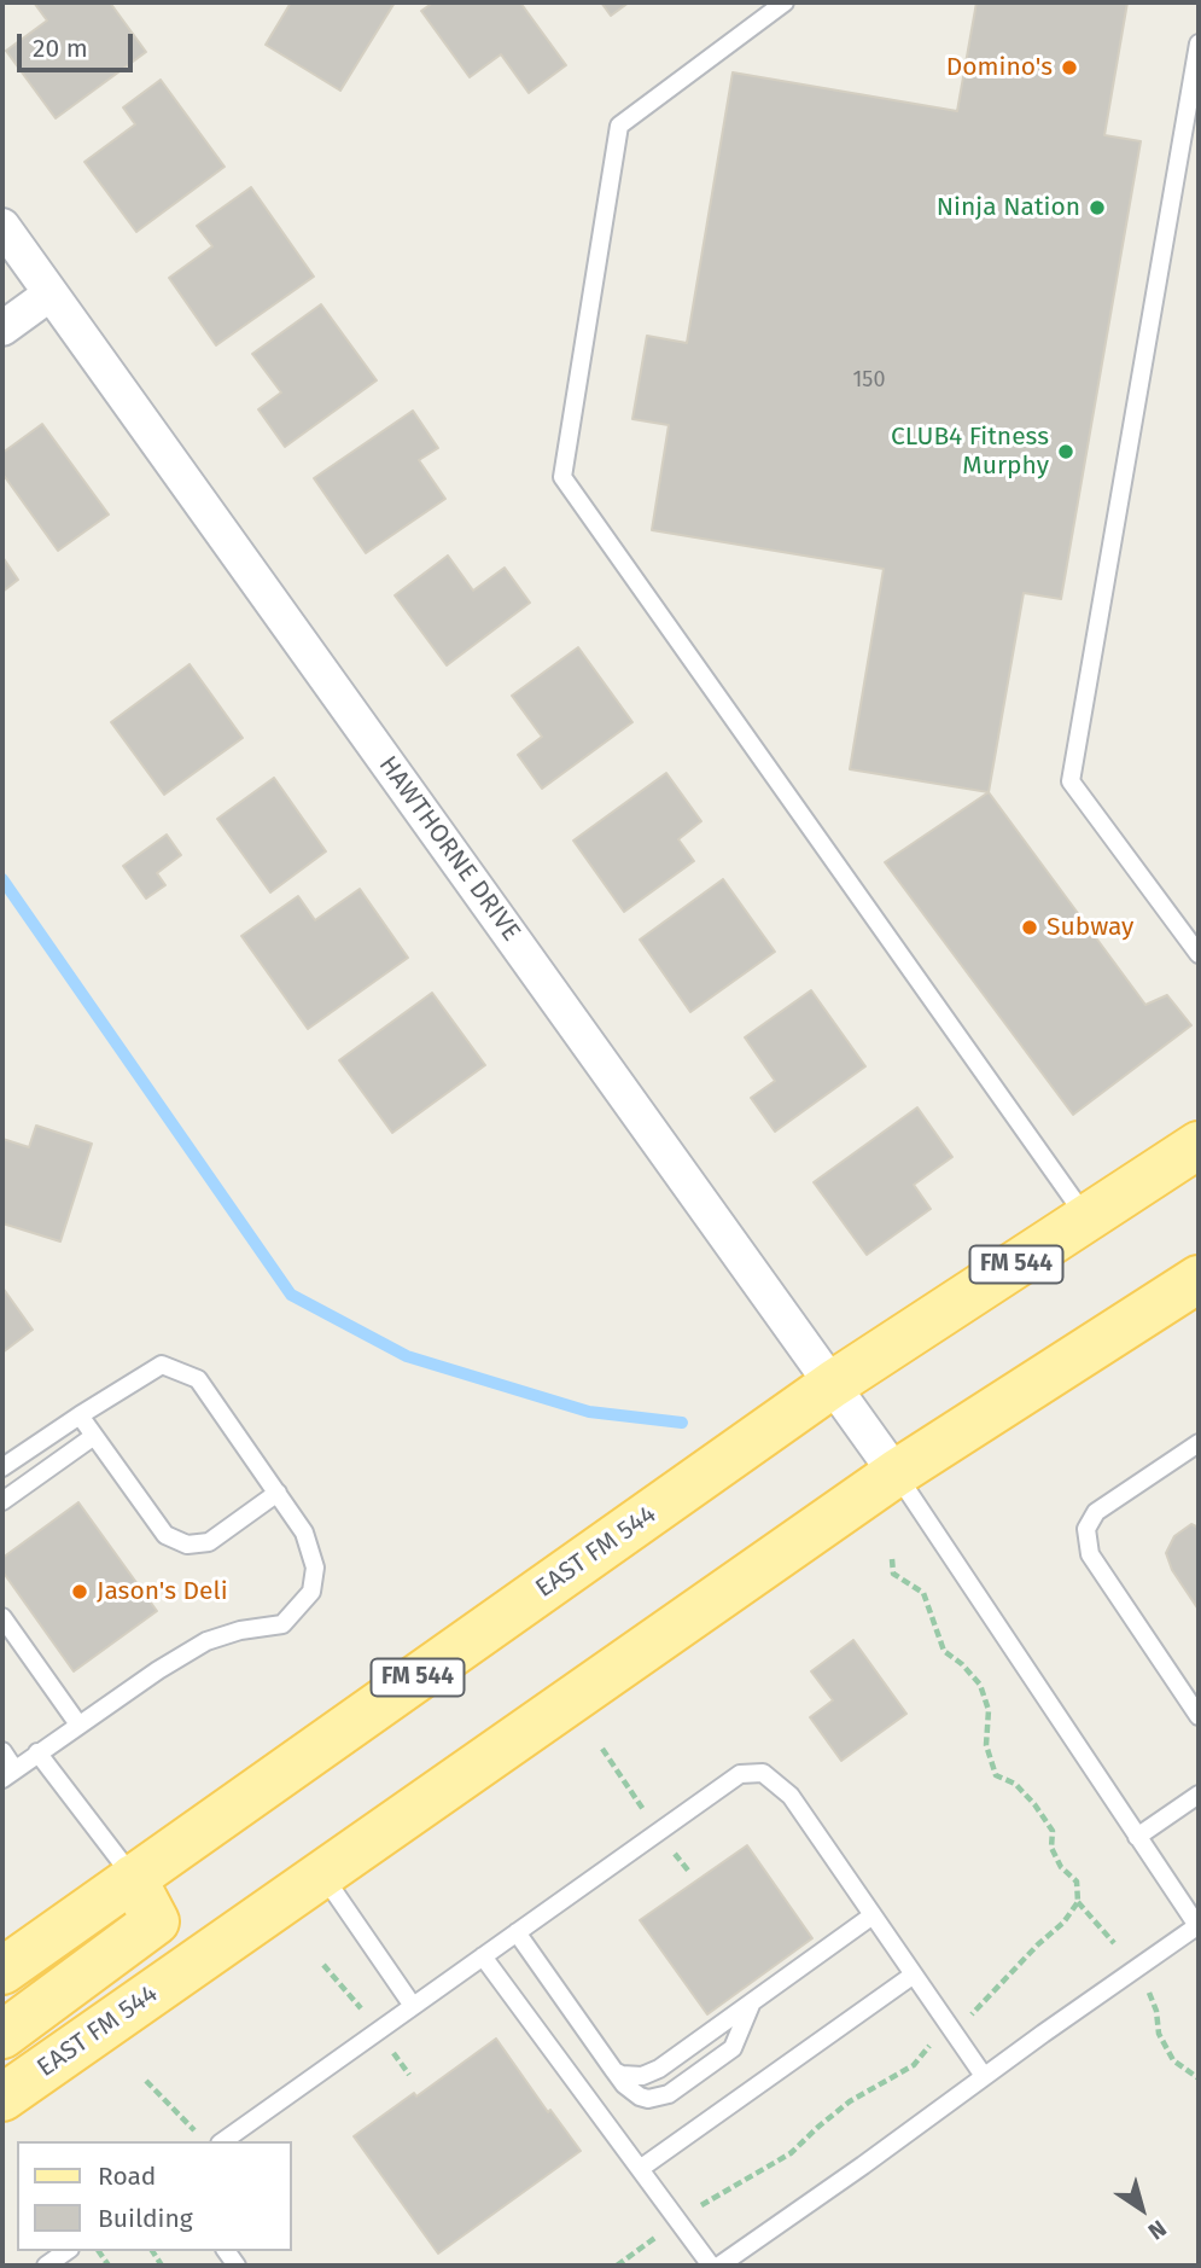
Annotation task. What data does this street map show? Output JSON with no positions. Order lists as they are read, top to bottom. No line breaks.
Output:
{"streets":{"main road":["FM 544","EAST FM 544"],"street":["HAWTHORNE DRIVE"]},"crossings":[["HAWTHORNE DRIVE","EAST FM 544"]],"places":["Domino's","Ninja Nation","CLUB4 Fitness Murphy","Subway","Jason's Deli"],"house_numbers":["150"],"legend":["Road","Building"],"scale_bar":"20 m","north":"bottom right"}
